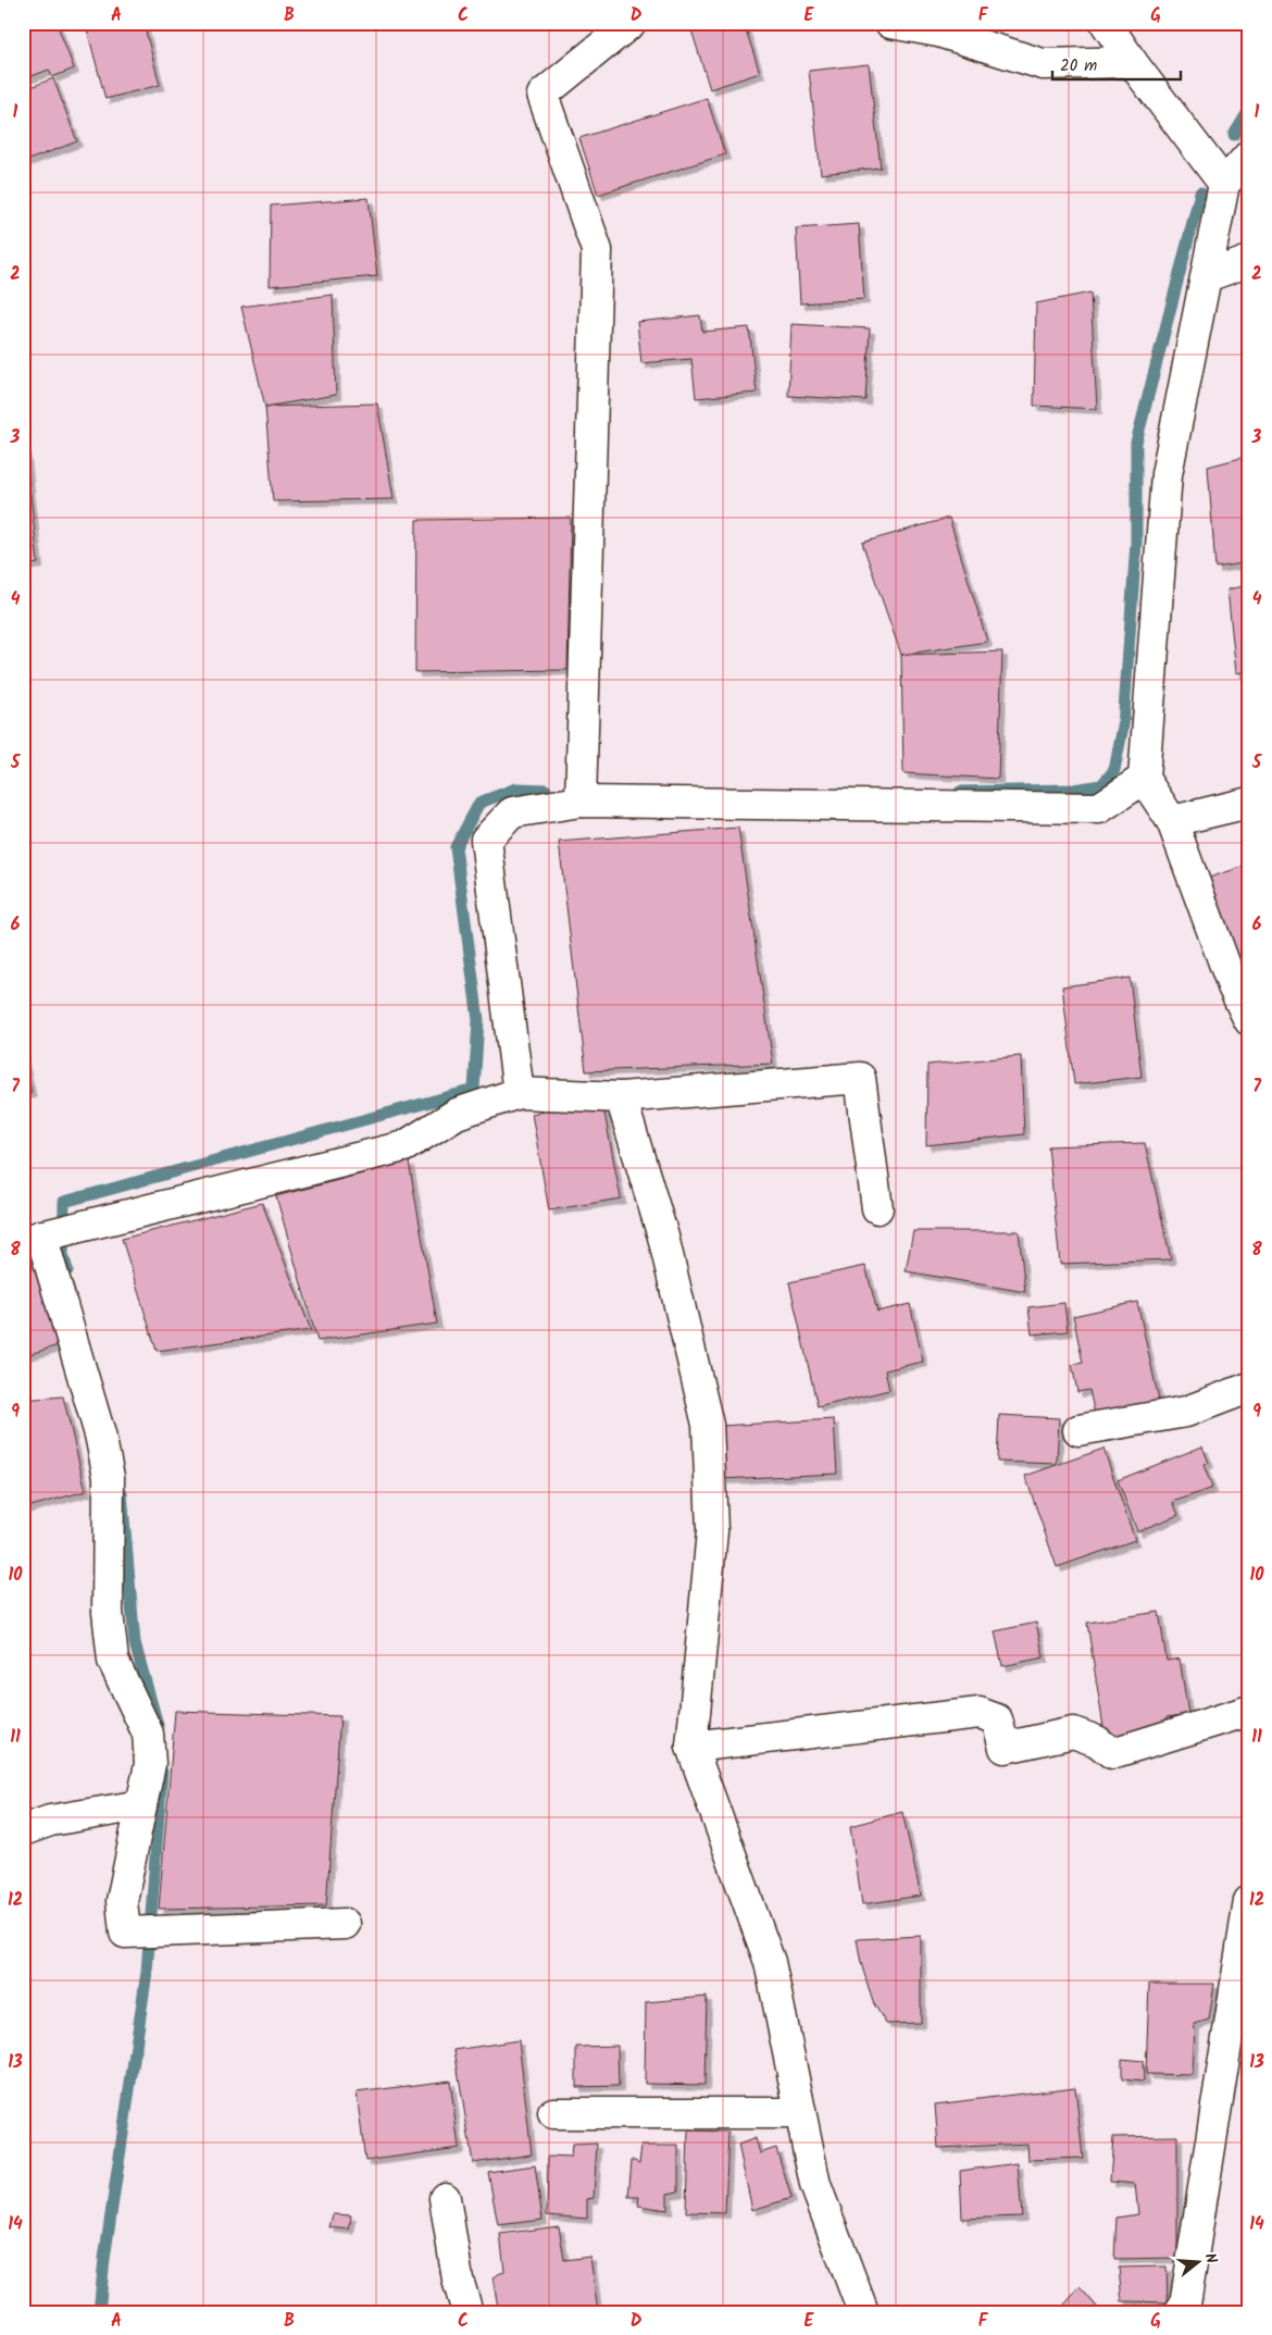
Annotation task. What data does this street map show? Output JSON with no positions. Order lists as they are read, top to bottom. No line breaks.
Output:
{"scale_bar":"20 m","north":"right","grid":{"columns":["A","B","C","D","E","F","G"],"rows":["1","2","3","4","5","6","7","8","9","10","11","12","13","14"]}}
